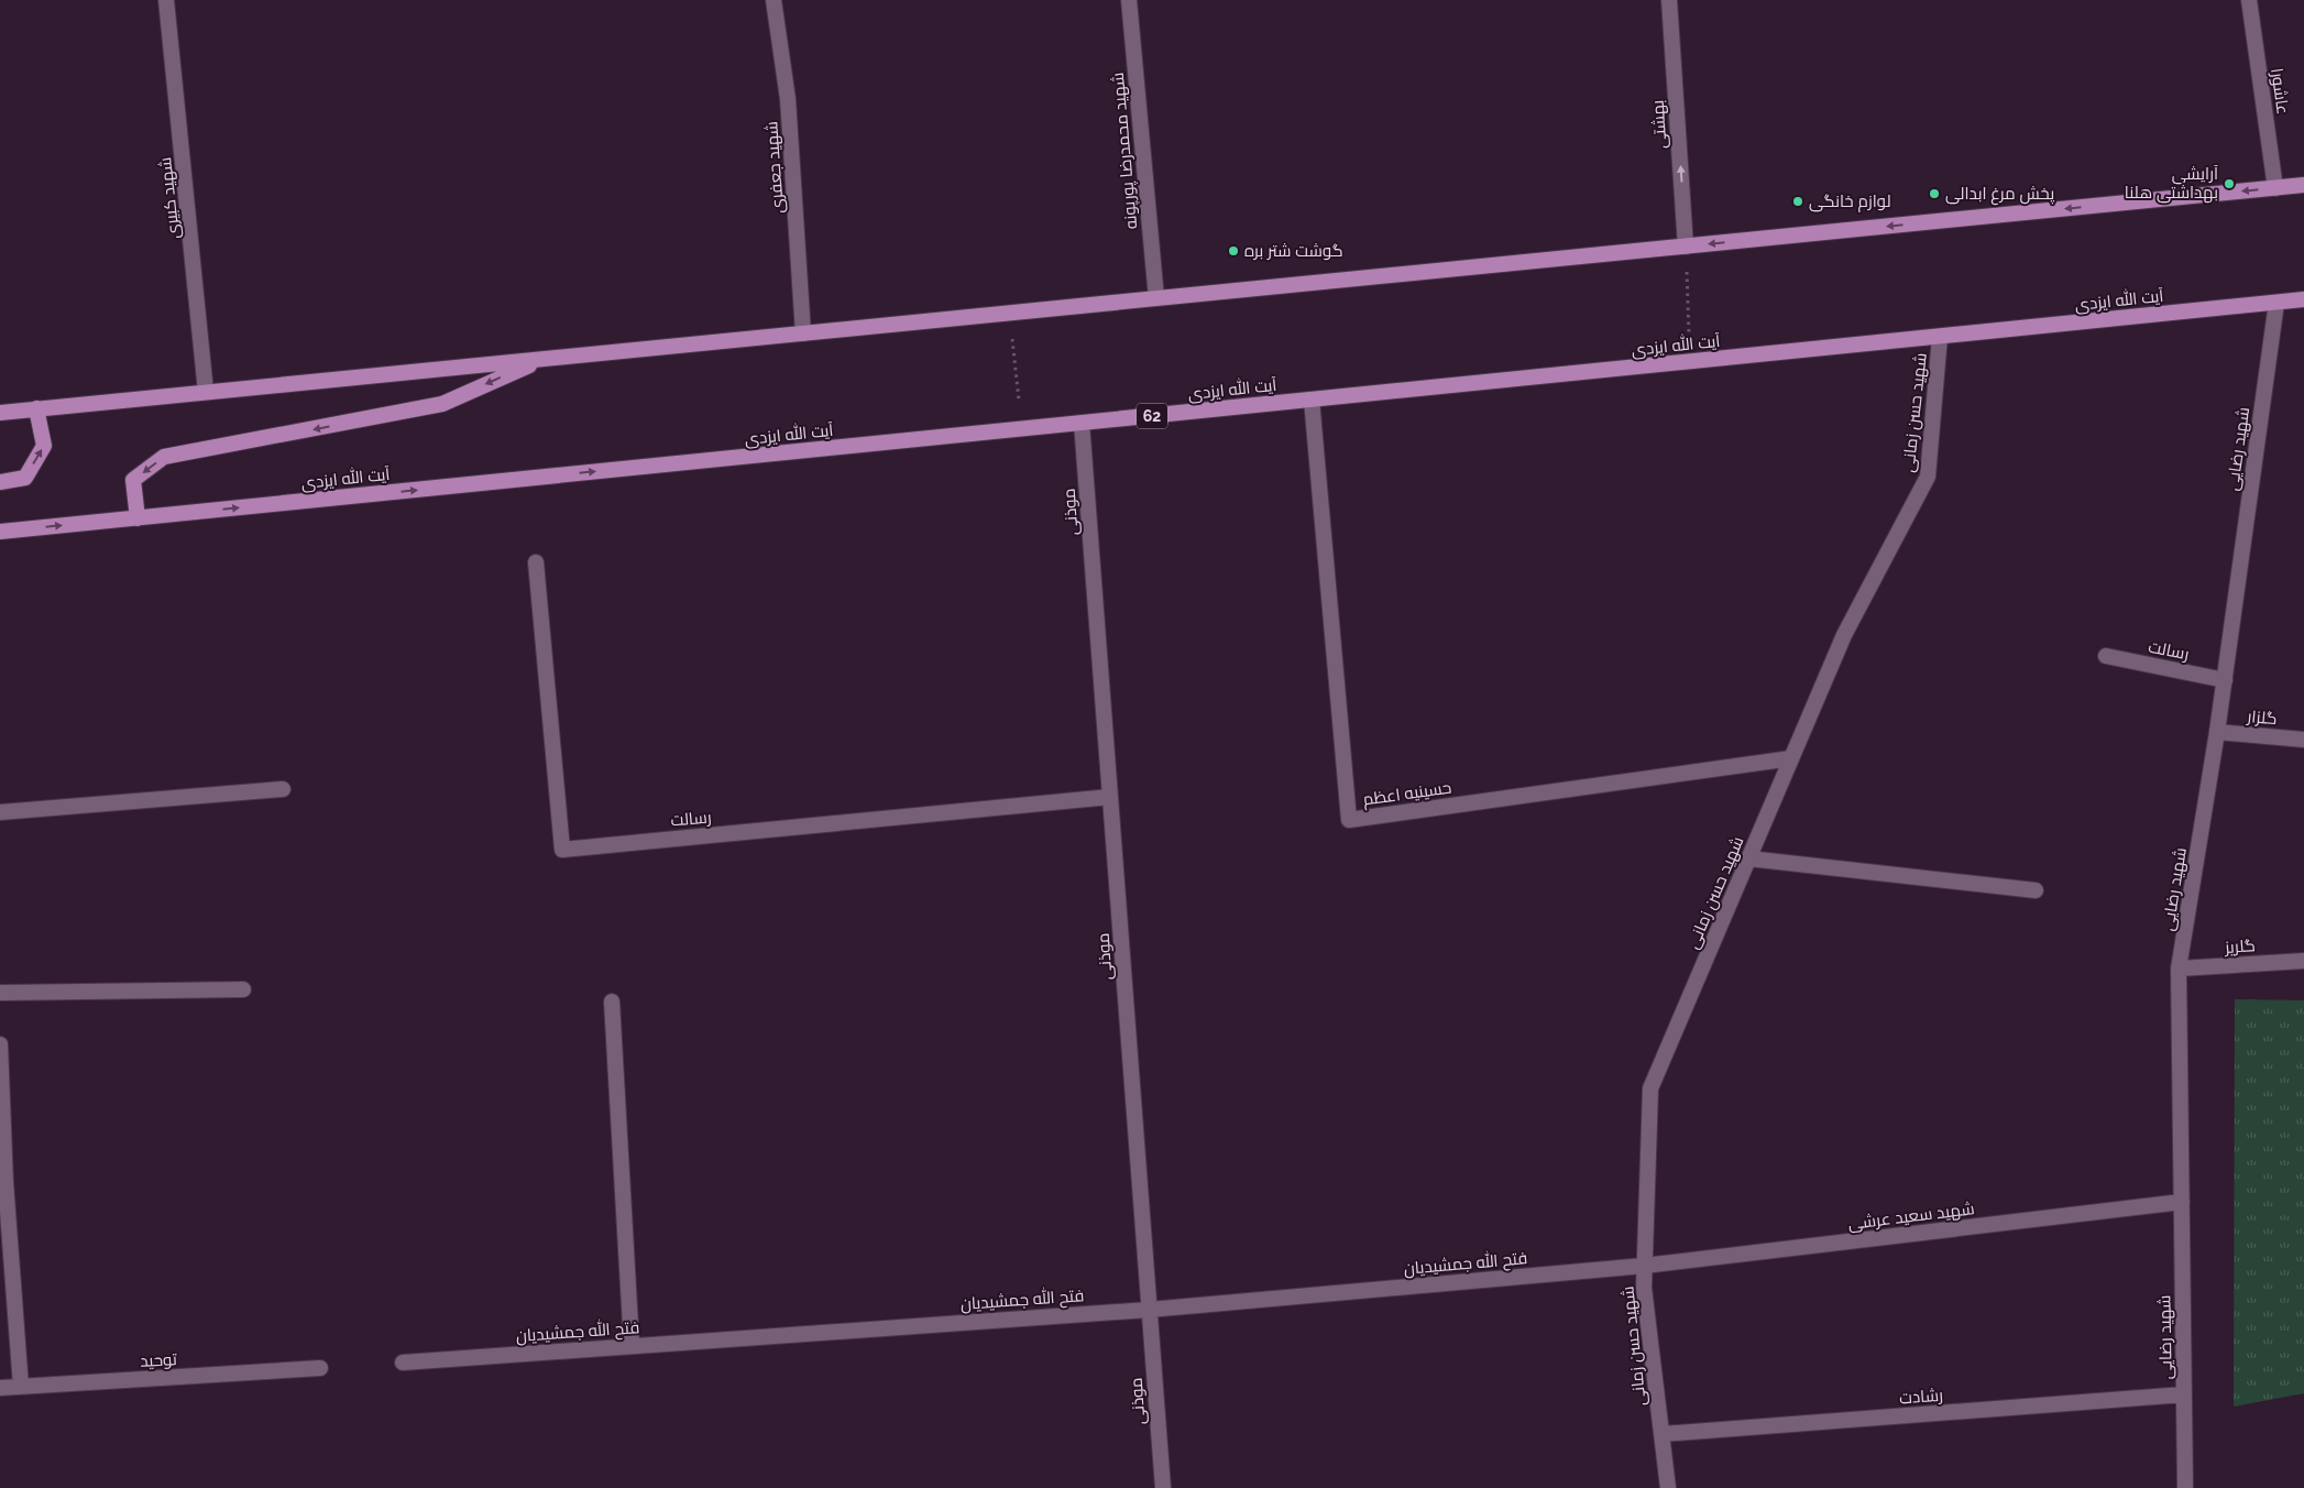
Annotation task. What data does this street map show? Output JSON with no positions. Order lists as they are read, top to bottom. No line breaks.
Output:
{"streets":{"highway":["آیت الله ایزدی","62"],"street":["عاشورا","بهشتی","شهید محمدرضا پورپونه","شهید جعفری","شهید کبیری","شهید حسن زمانی","شهید رضایی","موذنی","رسالت","گلزار","حسینیه اعظم","گلریز","شهید سعید عرشی","فتح الله جمشیدیان","توحید","رشادت"]},"crossings":[["آیت الله ایزدی","شهید حسن زمانی"],["آیت الله ایزدی","شهید رضایی"],["آیت الله ایزدی","موذنی"],["آیت الله ایزدی","حسینیه اعظم"],["شهید حسن زمانی","حسینیه اعظم"],["شهید حسن زمانی","شهید سعید عرشی"],["شهید حسن زمانی","فتح الله جمشیدیان"],["شهید حسن زمانی","رشادت"],["شهید رضایی","رسالت"],["شهید رضایی","گلزار"],["شهید رضایی","گلریز"],["شهید رضایی","شهید سعید عرشی"],["شهید رضایی","رشادت"],["موذنی","رسالت"],["موذنی","فتح الله جمشیدیان"],["شهید سعید عرشی","فتح الله جمشیدیان"]],"one_way":["بهشتی"],"places":["آرایشی بهداشتی هلنا","پخش مرغ ابدالی","لوازم خانگی","گوشت شتر بره"]}
